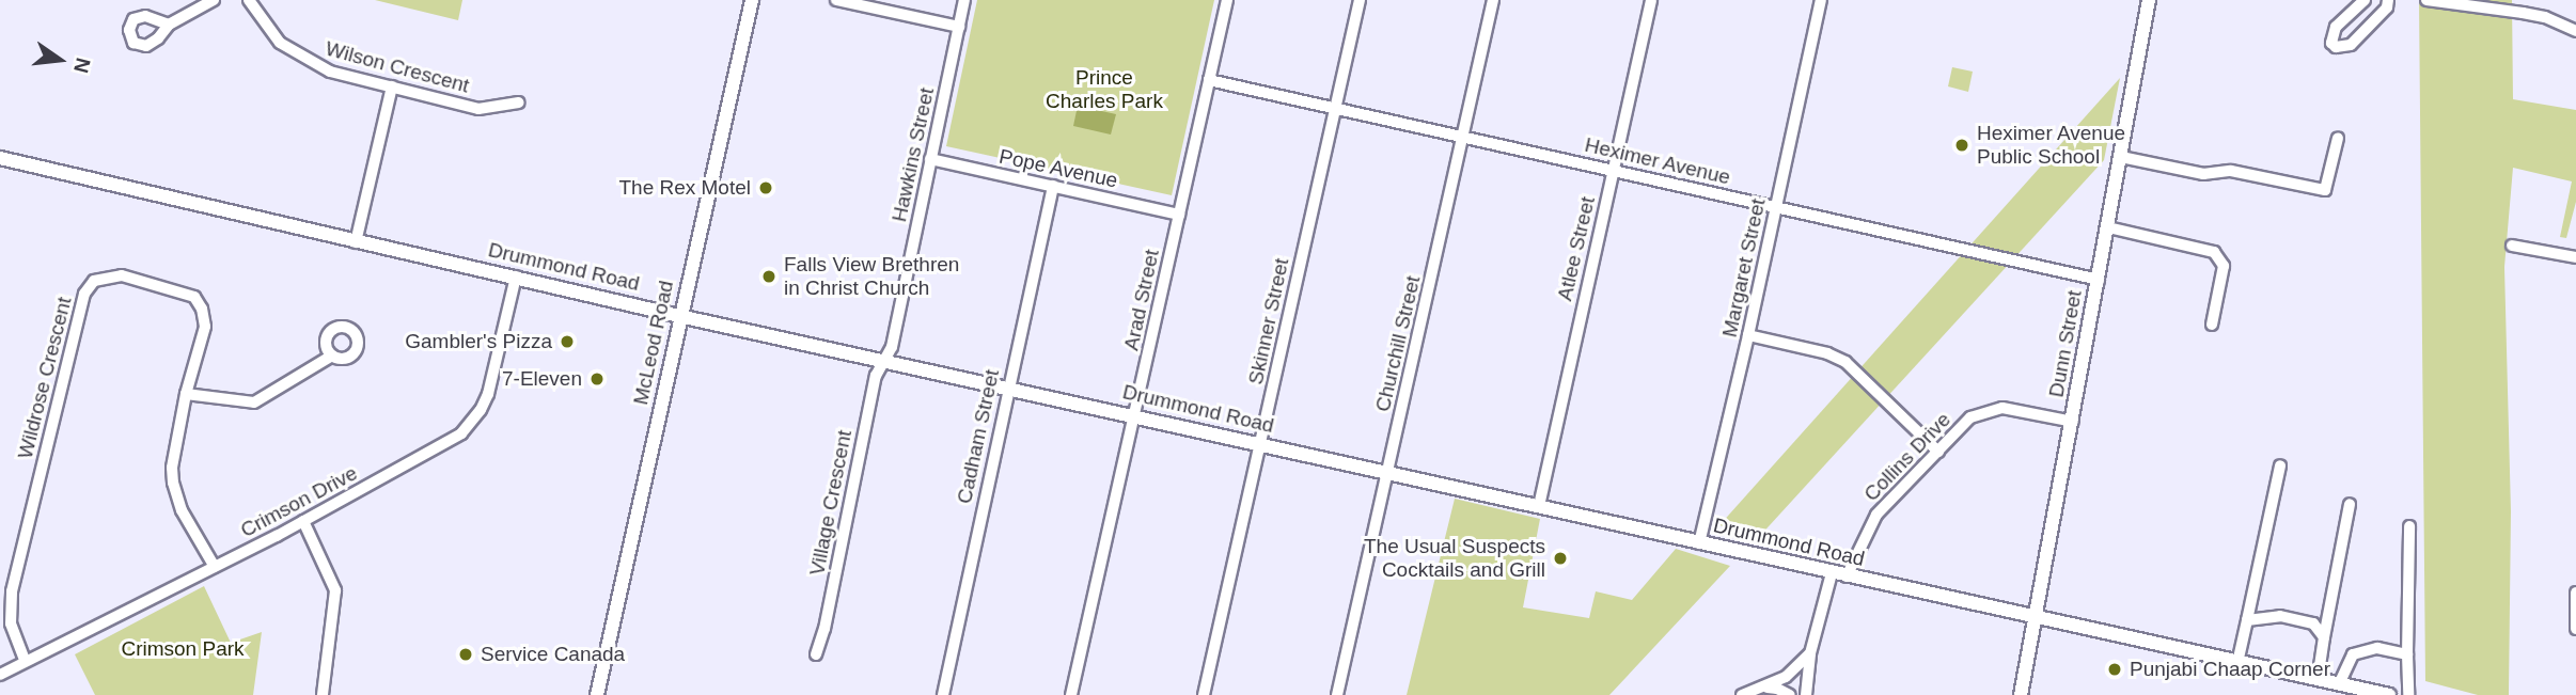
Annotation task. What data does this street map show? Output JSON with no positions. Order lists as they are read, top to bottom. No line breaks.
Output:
{"streets":{"main road":["Drummond Road","McLeod Road","Dunn Street"],"street":["Wilson Crescent","Hawkins Street","Heximer Avenue","Pope Avenue","Atlee Street","Margaret Street","Arad Street","Skinner Street","Churchill Street","Wildrose Crescent","Cadham Street","Collins Drive","Crimson Drive","Village Crescent"]},"crossings":[["Hawkins Street","Pope Avenue"],["Hawkins Street","Drummond Road"],["Hawkins Street","Village Crescent"],["Heximer Avenue","Atlee Street"],["Heximer Avenue","Margaret Street"],["Heximer Avenue","Arad Street"],["Heximer Avenue","Skinner Street"],["Heximer Avenue","Churchill Street"],["Heximer Avenue","Dunn Street"],["Pope Avenue","Arad Street"],["Pope Avenue","Cadham Street"],["Atlee Street","Drummond Road"],["Drummond Road","Margaret Street"],["Drummond Road","Arad Street"],["Drummond Road","Skinner Street"],["Drummond Road","McLeod Road"],["Drummond Road","Churchill Street"],["Drummond Road","Dunn Street"],["Drummond Road","Cadham Street"],["Drummond Road","Collins Drive"],["Drummond Road","Crimson Drive"],["Drummond Road","Village Crescent"],["Dunn Street","Collins Drive"],["Wildrose Crescent","Crimson Drive"]],"parks":["Prince Charles Park","Crimson Park"],"places":["Heximer Avenue Public School","The Rex Motel","Falls View Brethren in Christ Church","Gambler's Pizza","7-Eleven","The Usual Suspects Cocktails and Grill","Service Canada","Punjabi Chaap Corner"],"north":"right"}
